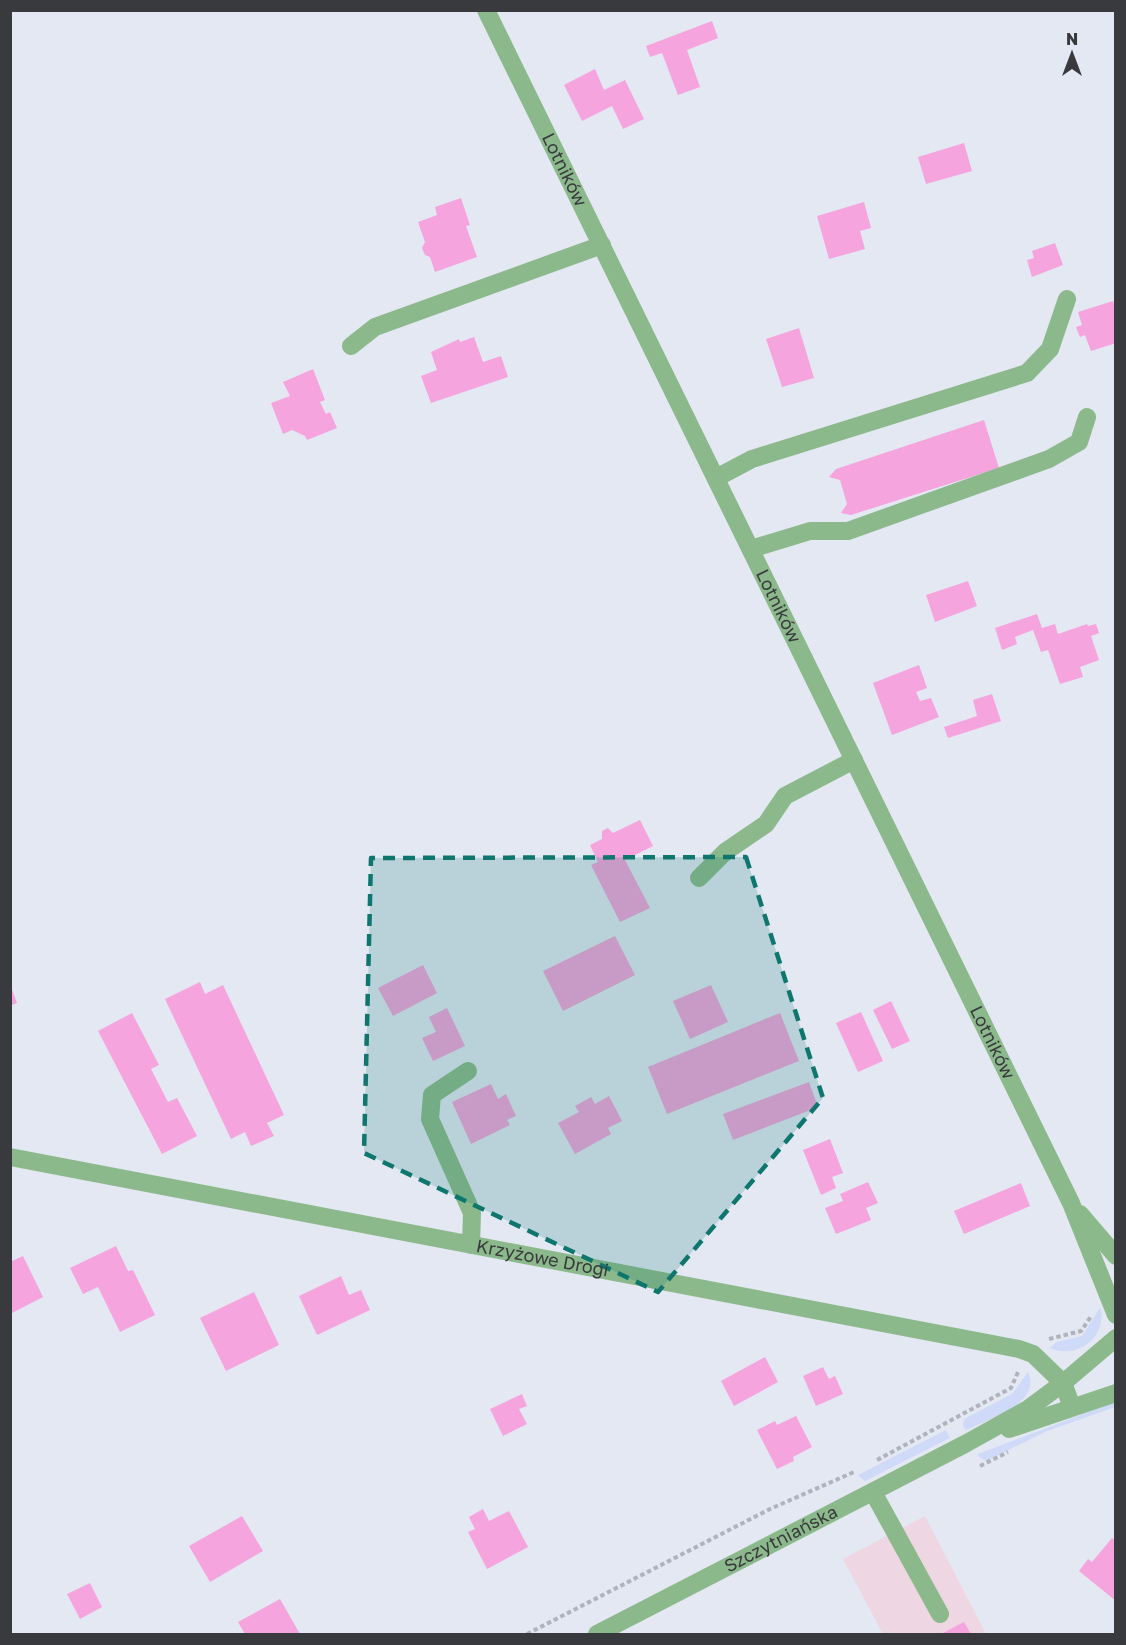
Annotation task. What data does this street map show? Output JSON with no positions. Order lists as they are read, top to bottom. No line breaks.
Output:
{"streets":{"street":["Lotników","Krzyżowe Drogi","Szczytniańska"]},"crossings":[["Krzyżowe Drogi","Szczytniańska"]],"north":"top"}
